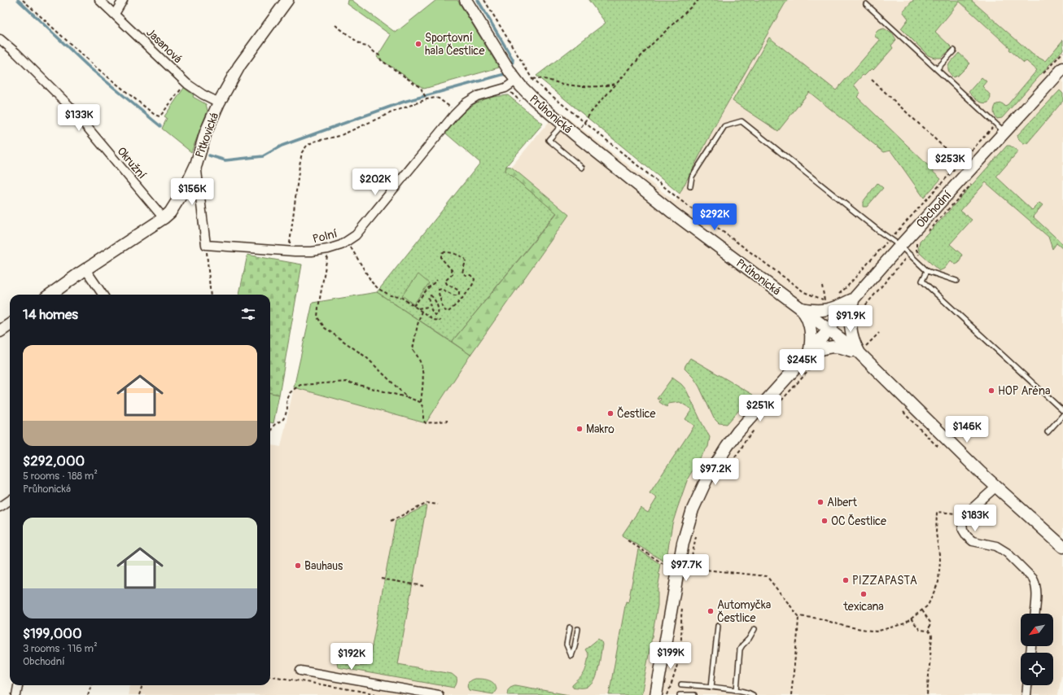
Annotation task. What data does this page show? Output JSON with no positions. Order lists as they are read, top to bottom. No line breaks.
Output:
{"streets":{"street":["Jasanová","Průhonická","Pitkovická","Okružní","Obchodní","Polní"]},"crossings":[["Jasanová","Pitkovická"],["Průhonická","Obchodní"],["Průhonická","Polní"],["Pitkovická","Okružní"]],"places":["Sportovní hala Čestlice","HOP Aréna","Čestlice","Makro","Albert","OC Čestlice","Bauhaus","PIZZAPASTA","texicana","Automyčka Čestlice"],"north":"bottom left","page":{"price":["$133K","$253K","$202K","$156K","$292K","$91.9K","$245K","$251K","$146K","$97.2K","$183K","$97.7K","$199K","$192K"],"heading":"14 homes","list":[{"name":"$292,000","note":"5 rooms · 188 m² · Průhonická"},{"name":"$199,000","note":"3 rooms · 116 m² · Obchodní"}]}}
